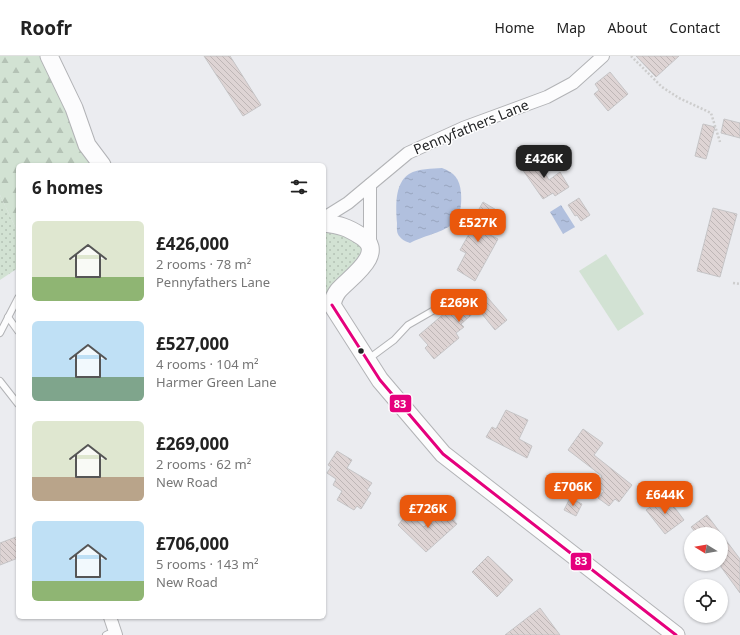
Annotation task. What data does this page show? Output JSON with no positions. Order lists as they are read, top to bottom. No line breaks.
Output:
{"streets":{"street":["Pennyfathers Lane"]},"lines":["transit line 83"],"north":"left","page":{"header":"Roofr","nav":["Home","Map","About","Contact"],"price":["£426K","£527K","£269K","£706K","£644K","£726K"],"heading":"6 homes","list":[{"name":"£426,000","note":"2 rooms · 78 m² · Pennyfathers Lane"},{"name":"£527,000","note":"4 rooms · 104 m² · Harmer Green Lane"},{"name":"£269,000","note":"2 rooms · 62 m² · New Road"},{"name":"£706,000","note":"5 rooms · 143 m² · New Road"}]}}
